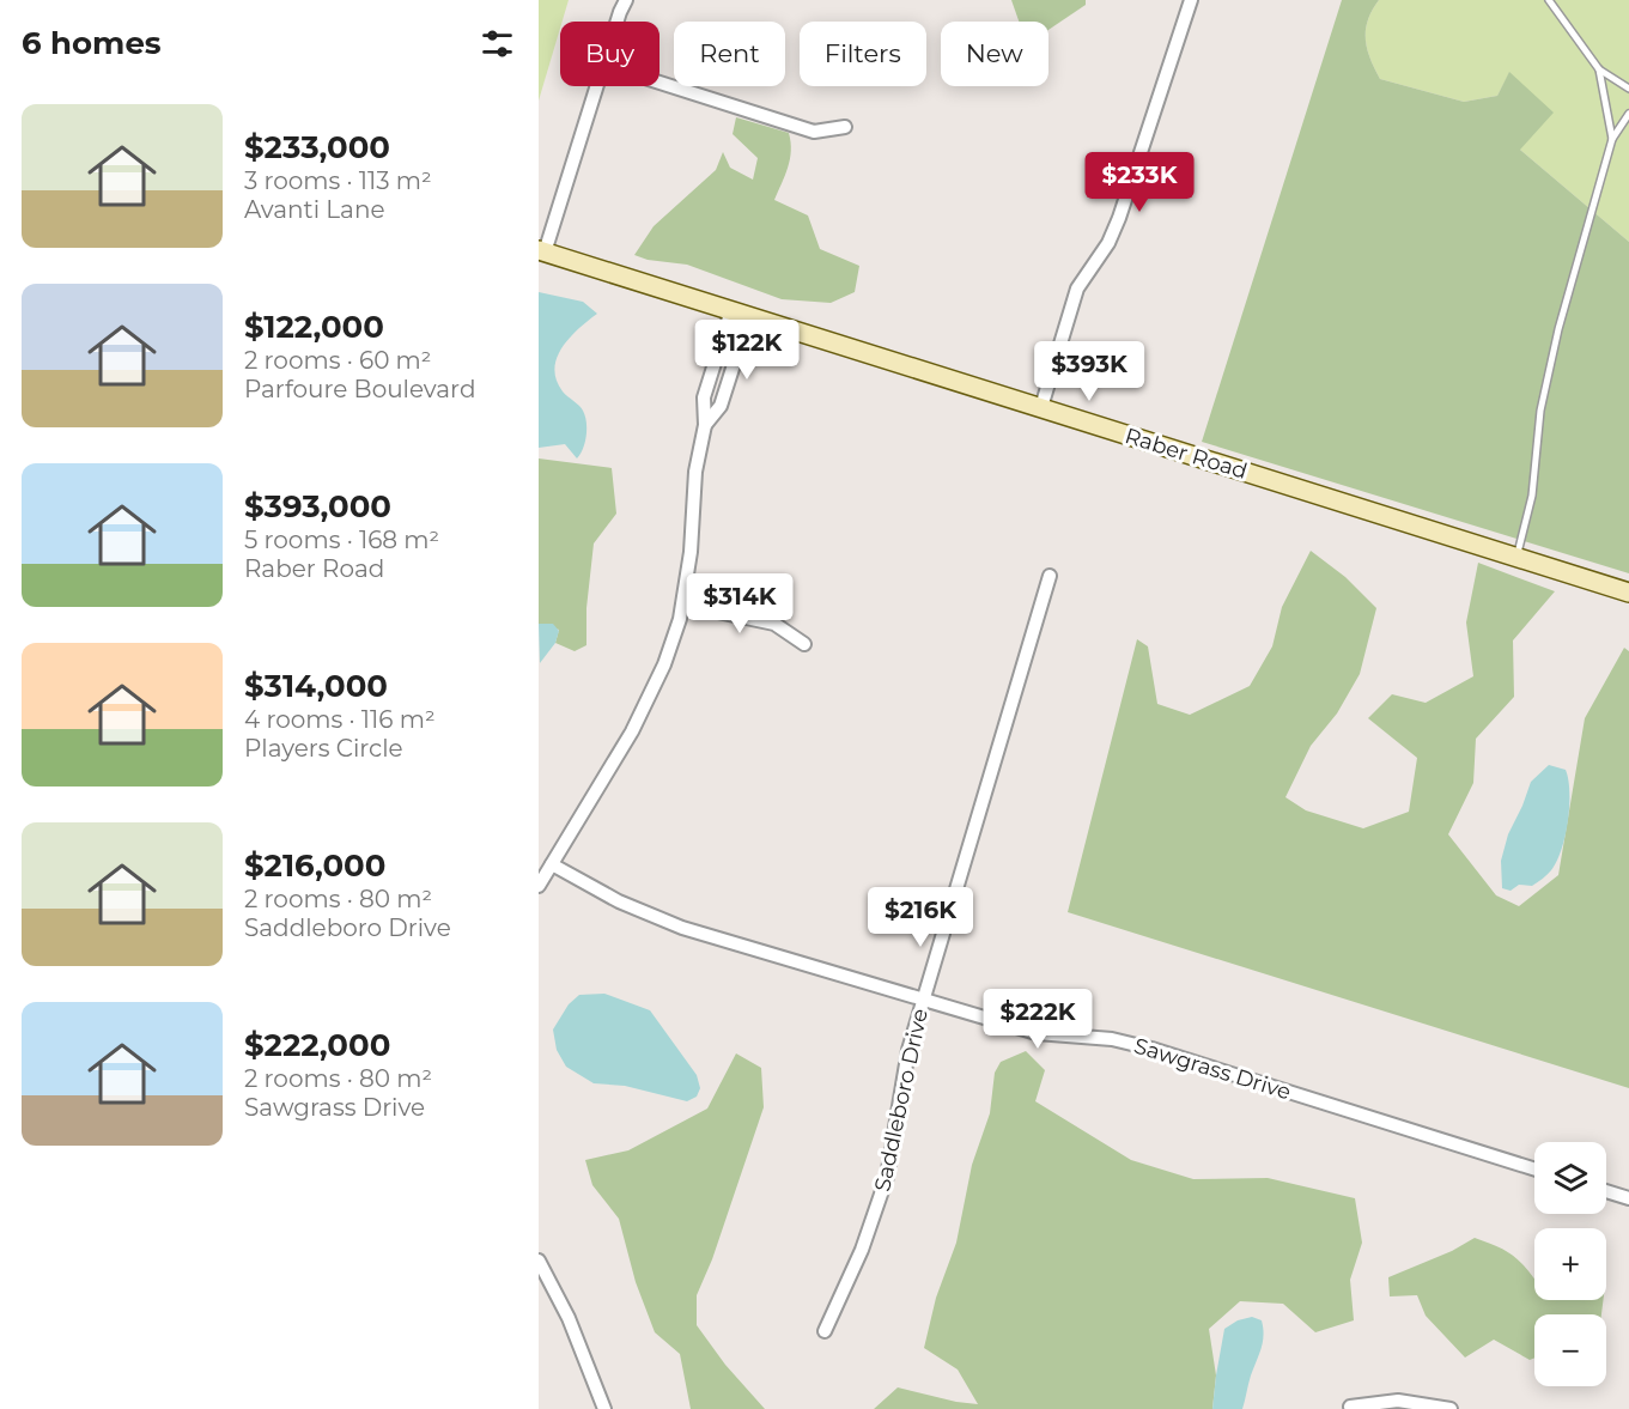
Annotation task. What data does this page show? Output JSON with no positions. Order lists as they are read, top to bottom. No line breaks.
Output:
{"streets":{"street":["Raber Road","Sawgrass Drive","Saddleboro Drive"]},"crossings":[["Sawgrass Drive","Saddleboro Drive"]],"page":{"heading":"6 homes","chip":["Buy","Rent","Filters","New"],"list":[{"name":"$233,000","note":"3 rooms · 113 m² · Avanti Lane"},{"name":"$122,000","note":"2 rooms · 60 m² · Parfoure Boulevard"},{"name":"$393,000","note":"5 rooms · 168 m² · Raber Road"},{"name":"$314,000","note":"4 rooms · 116 m² · Players Circle"},{"name":"$216,000","note":"2 rooms · 80 m² · Saddleboro Drive"},{"name":"$222,000","note":"2 rooms · 80 m² · Sawgrass Drive"}],"price":["$233K","$122K","$393K","$314K","$216K","$222K"],"map_buttons":["+","−"]}}
